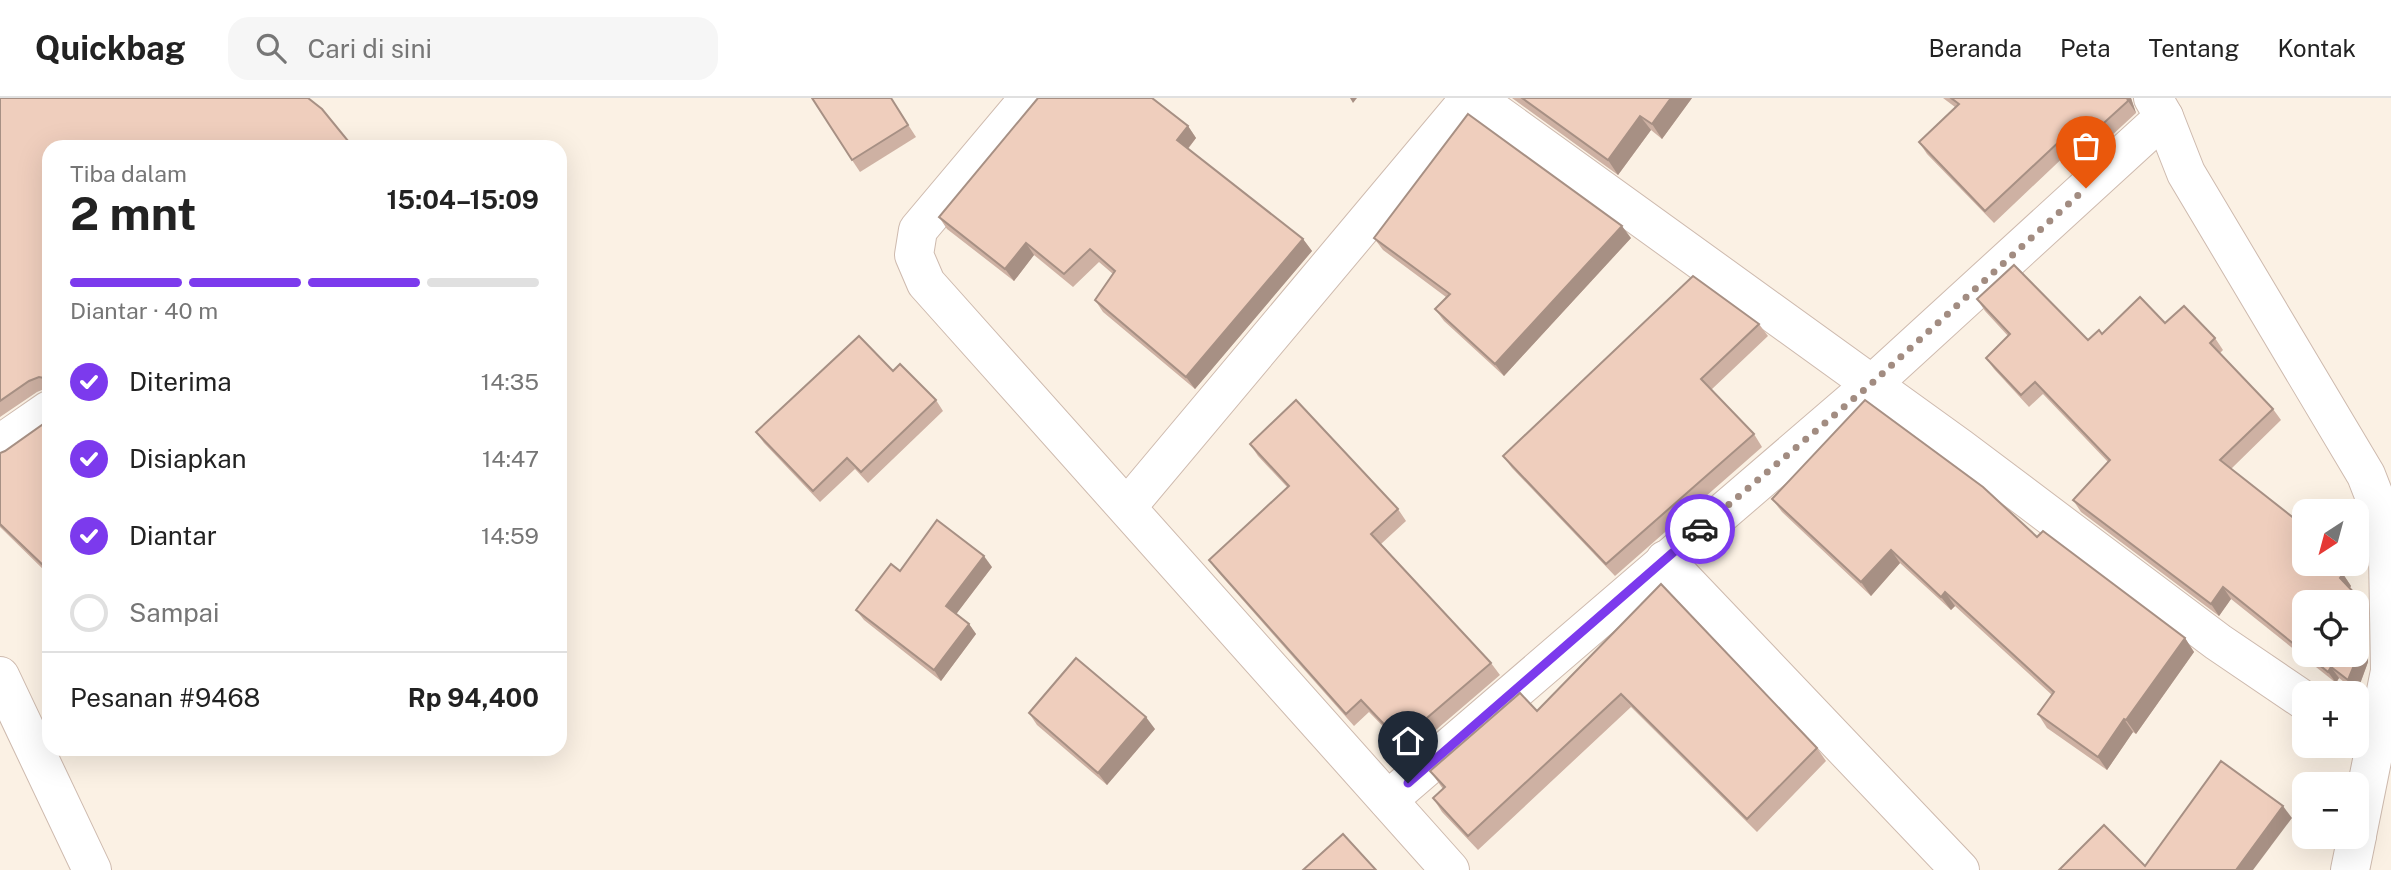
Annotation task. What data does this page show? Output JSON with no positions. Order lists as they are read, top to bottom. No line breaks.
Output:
{"north":"bottom left","page":{"header":"Quickbag","search":"Cari di sini","nav":["Beranda","Peta","Tentang","Kontak"],"heading":["2 mnt","Tiba dalam","15:04–15:09"],"panel":["Pesanan #9468","Rp 94,400"],"bar":"Diantar · 40 m","list":[["Diterima","14:35"],["Disiapkan","14:47"],["Diantar","14:59"],"Sampai"],"map_buttons":["+","−"]}}
